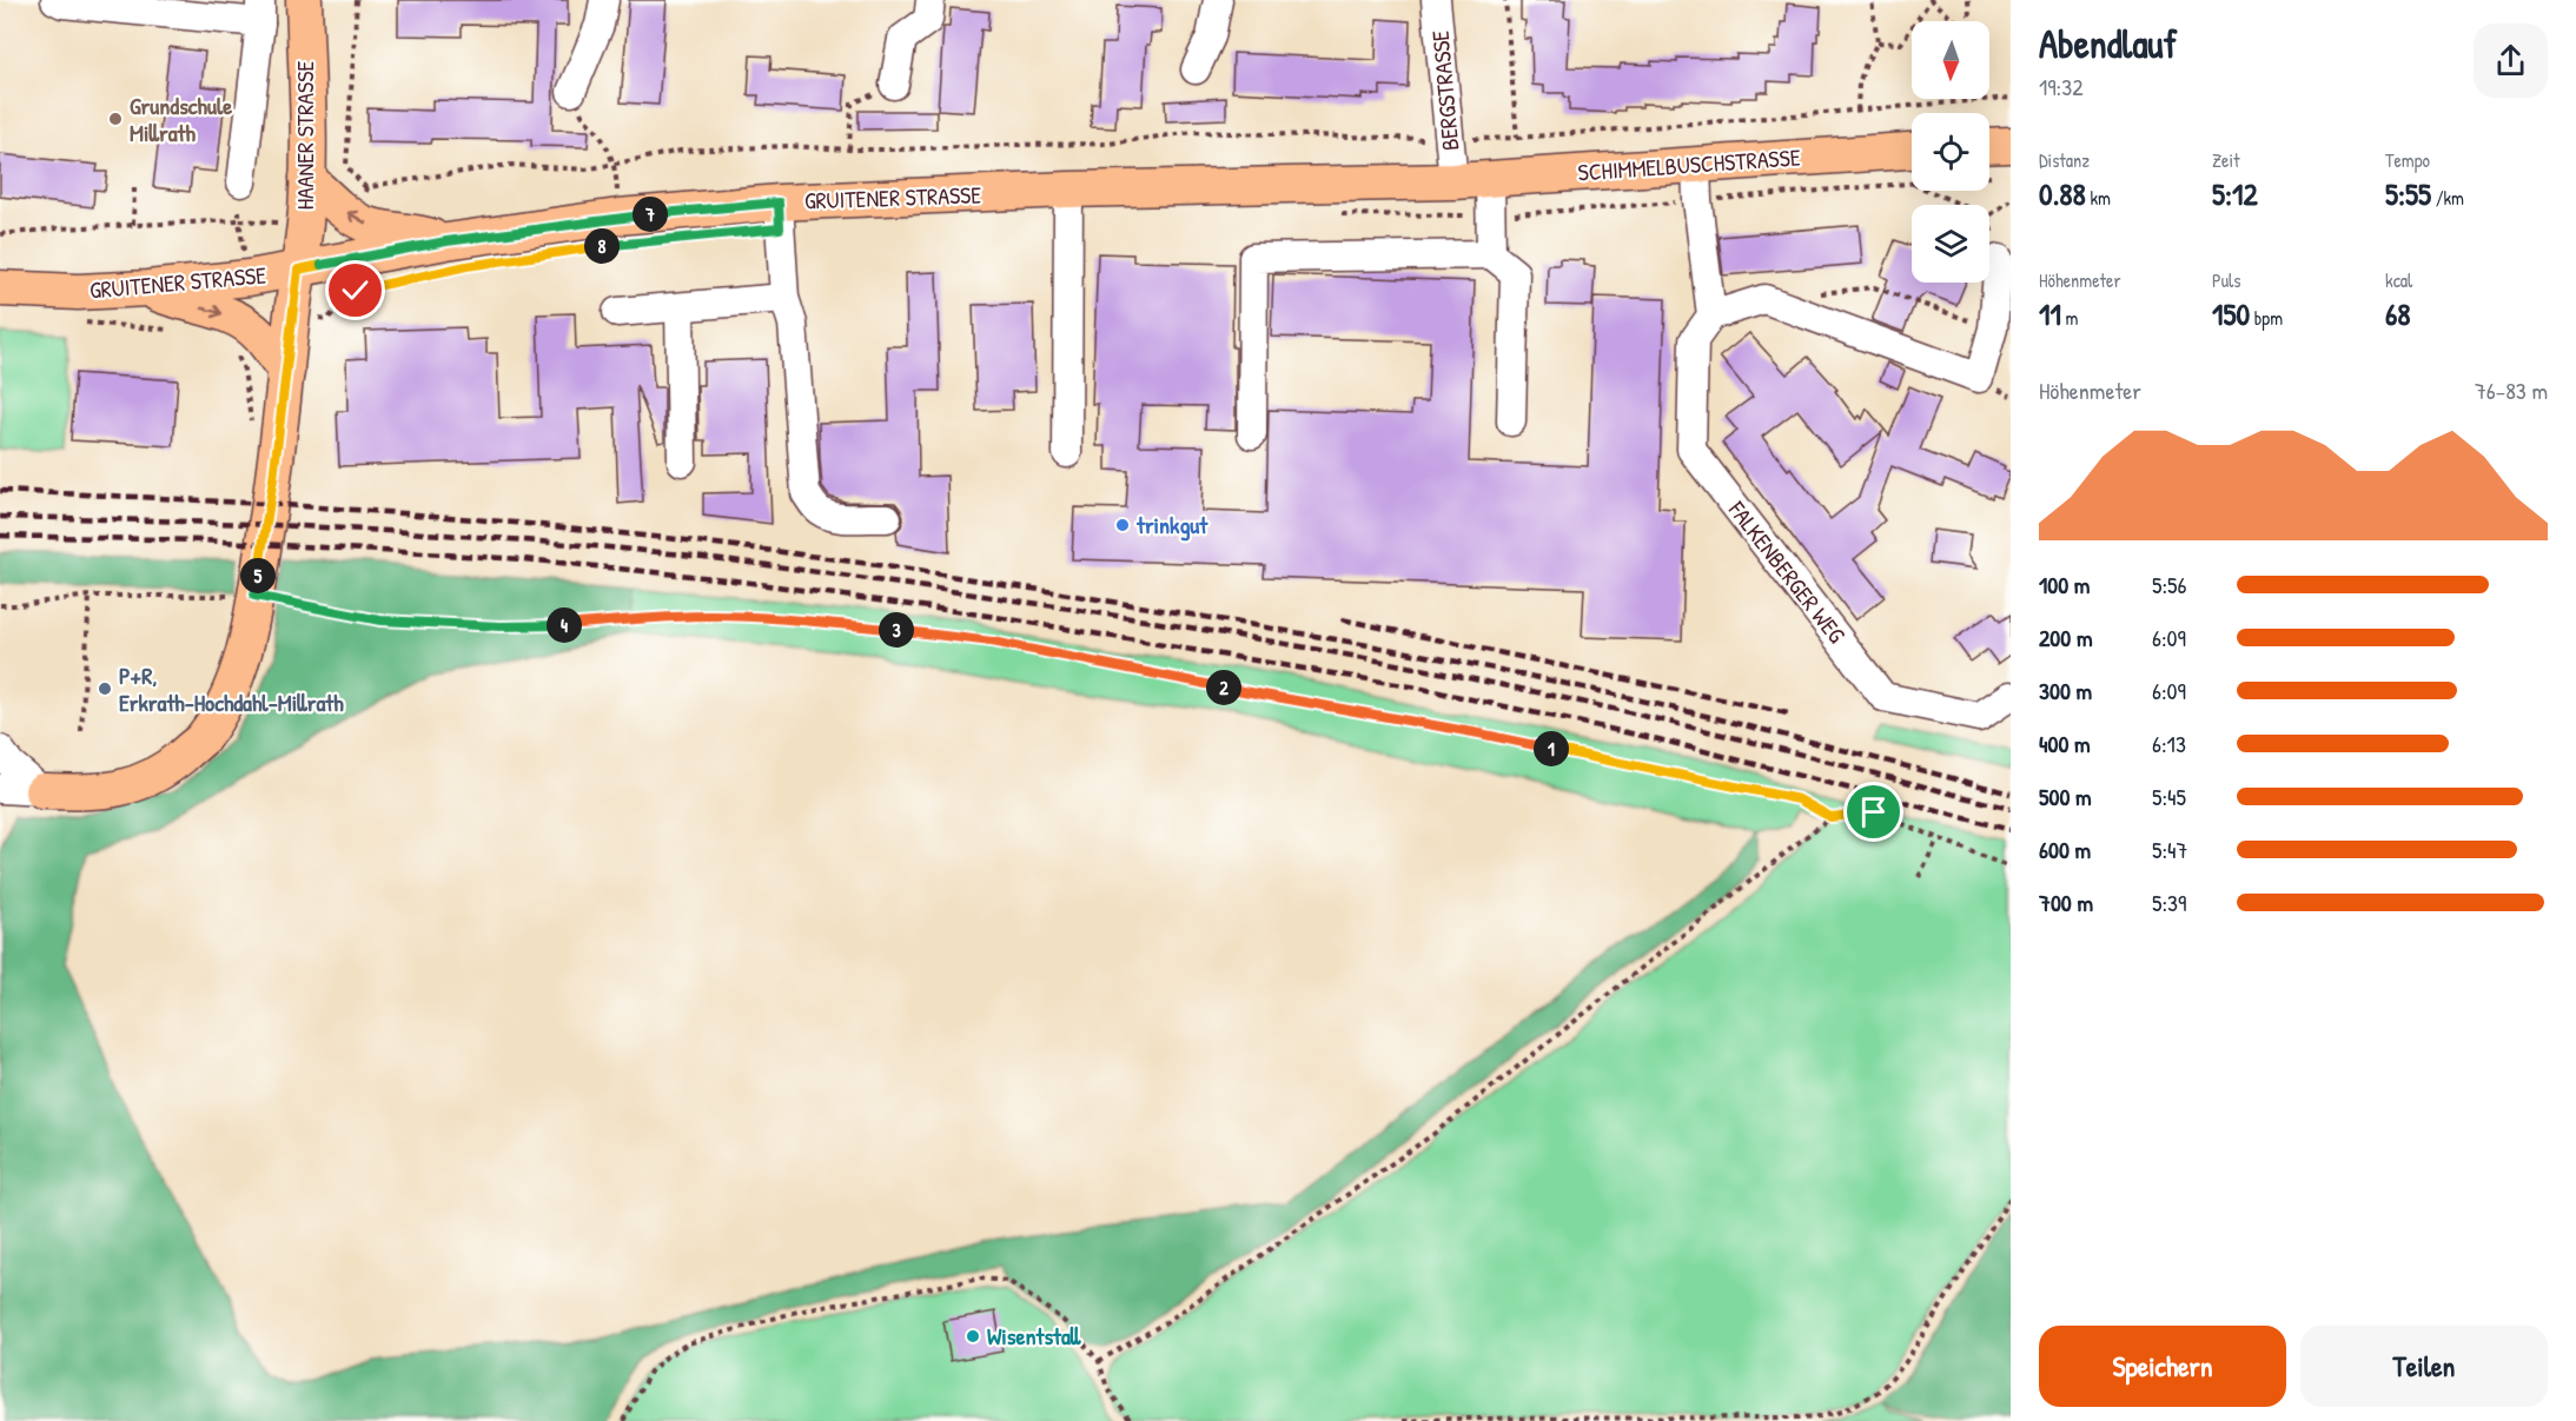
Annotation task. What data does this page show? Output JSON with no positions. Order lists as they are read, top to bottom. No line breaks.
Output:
{"streets":{"main road":["HAANER STRASSE","SCHIMMELBUSCHSTRASSE","GRUITENER STRASSE"],"street":["BERGSTRASSE","FALKENBERGER WEG"]},"crossings":[["BERGSTRASSE","SCHIMMELBUSCHSTRASSE"],["BERGSTRASSE","GRUITENER STRASSE"],["HAANER STRASSE","GRUITENER STRASSE"],["SCHIMMELBUSCHSTRASSE","GRUITENER STRASSE"]],"places":["Grundschule Millrath","trinkgut","P+R, Erkrath-Hochdahl-Millrath","Wisentstall"],"north":"bottom","page":{"heading":["Abendlauf","19:32"],"stats":[["Distanz","0.88 km"],["Zeit","5:12"],["Tempo","5:55 /km"],["Höhenmeter","11 m"],["Puls","150 bpm"],["kcal","68"]],"pins":["7","8","5","4","3","2","1"],"chart":["Höhenmeter","76–83 m"],"list":[{"name":"100 m","note":"5:56"},{"name":"200 m","note":"6:09"},{"name":"300 m","note":"6:09"},{"name":"400 m","note":"6:13"},{"name":"500 m","note":"5:45"},{"name":"600 m","note":"5:47"},{"name":"700 m","note":"5:39"}],"buttons":["Speichern","Teilen"]}}
